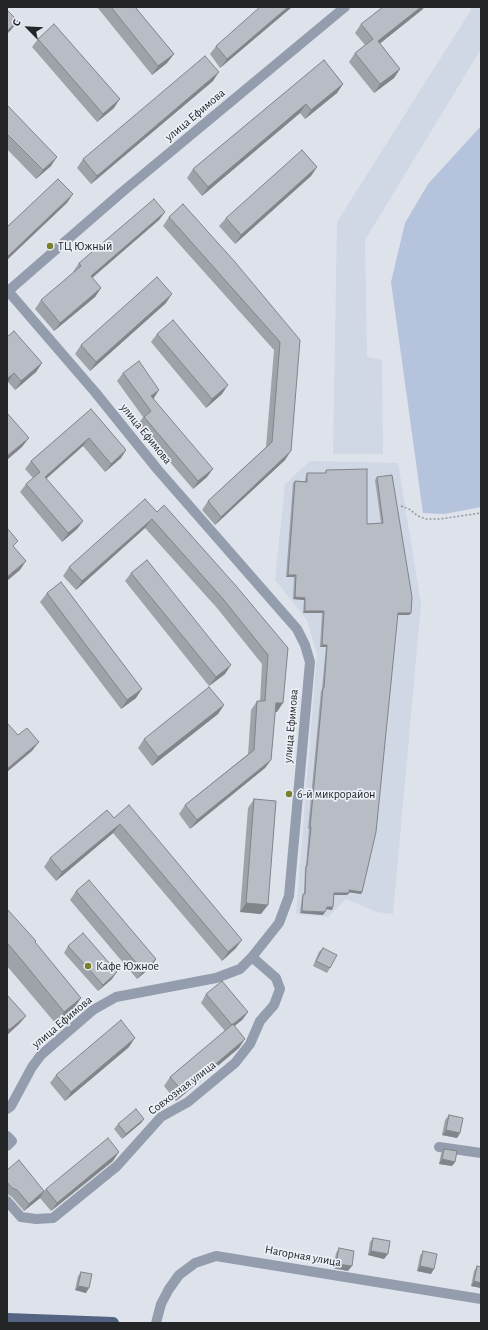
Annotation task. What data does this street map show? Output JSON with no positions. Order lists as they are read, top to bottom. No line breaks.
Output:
{"streets":{"street":["улица Ефимова","Совхозная улица","Нагорная улица"]},"crossings":[["улица Ефимова","Совхозная улица"]],"places":["ТЦ Южный","6-й микрорайон","Кафе Южное"],"north":"top left"}
